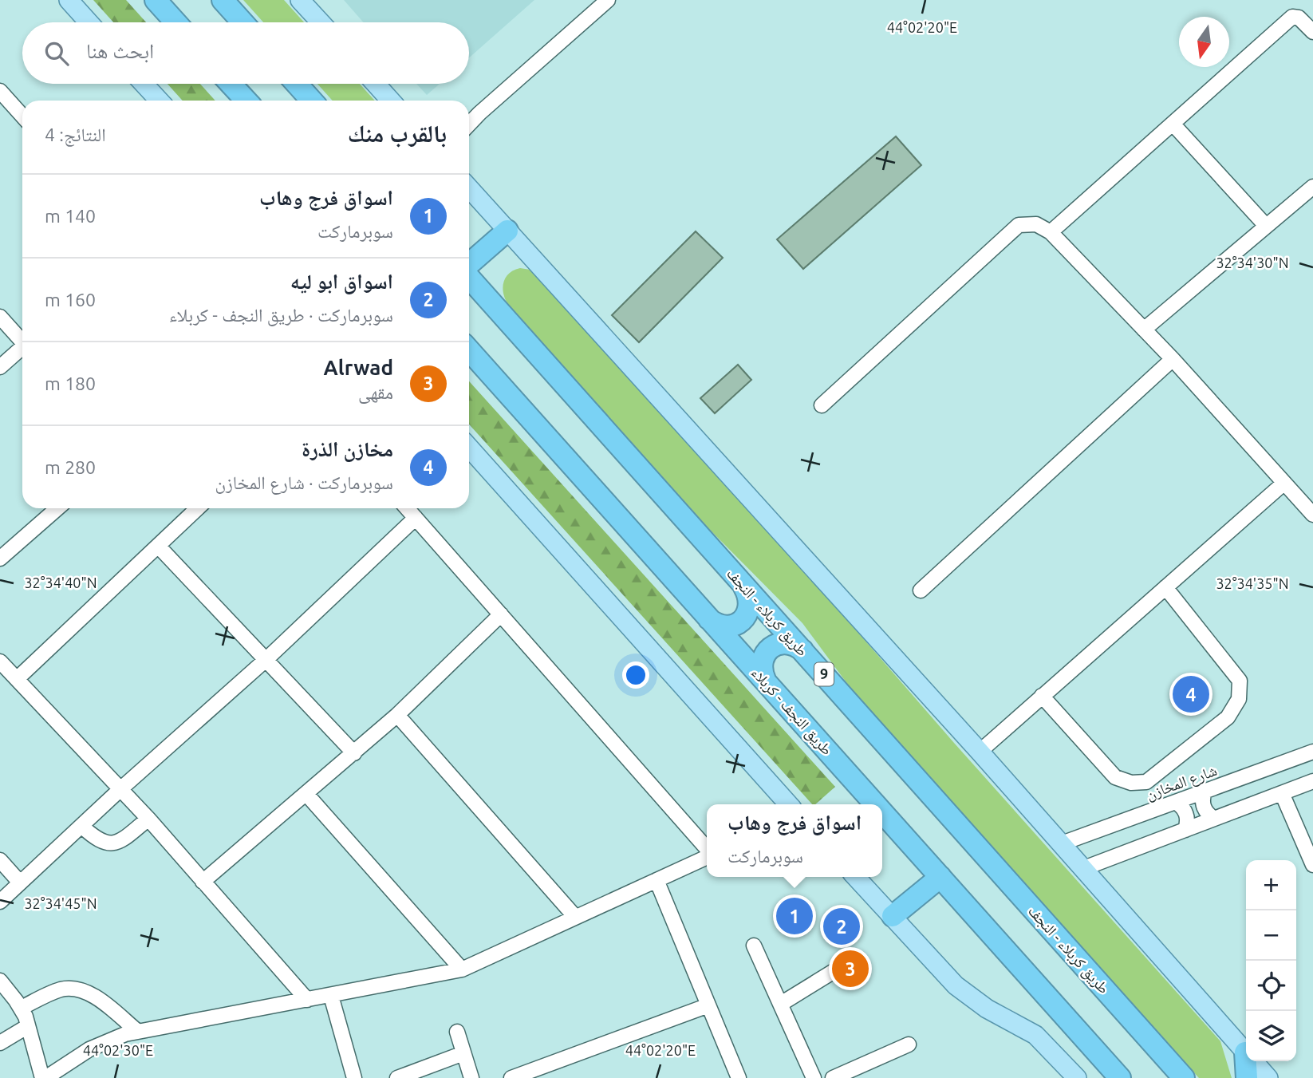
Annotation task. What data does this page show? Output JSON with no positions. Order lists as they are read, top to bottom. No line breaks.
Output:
{"streets":{"highway":["طريق كربلاء - النجف","9","طريق النجف - كربلاء"],"street":["شارع المخازن"]},"north":"bottom","page":{"search":"ابحث هنا","heading":["بالقرب منك","النتائج: 4"],"list":[{"mark":"1","name":"اسواق فرج وهاب","note":"سوبرماركت","value":"140 m"},{"mark":"2","name":"اسواق ابو ليه","note":"سوبرماركت · طريق النجف - كربلاء","value":"160 m"},{"mark":"3","name":"Alrwad","note":"مقهى","value":"180 m"},{"mark":"4","name":"مخازن الذرة","note":"سوبرماركت · شارع المخازن","value":"280 m"}],"pins":["4","1","2","3"],"popup":["اسواق فرج وهاب","سوبرماركت"],"map_buttons":["+","−"]},"coordinates":["44°02'20\"E","32°34'30\"N","32°34'40\"N","32°34'35\"N","32°34'45\"N","44°02'30\"E"]}
